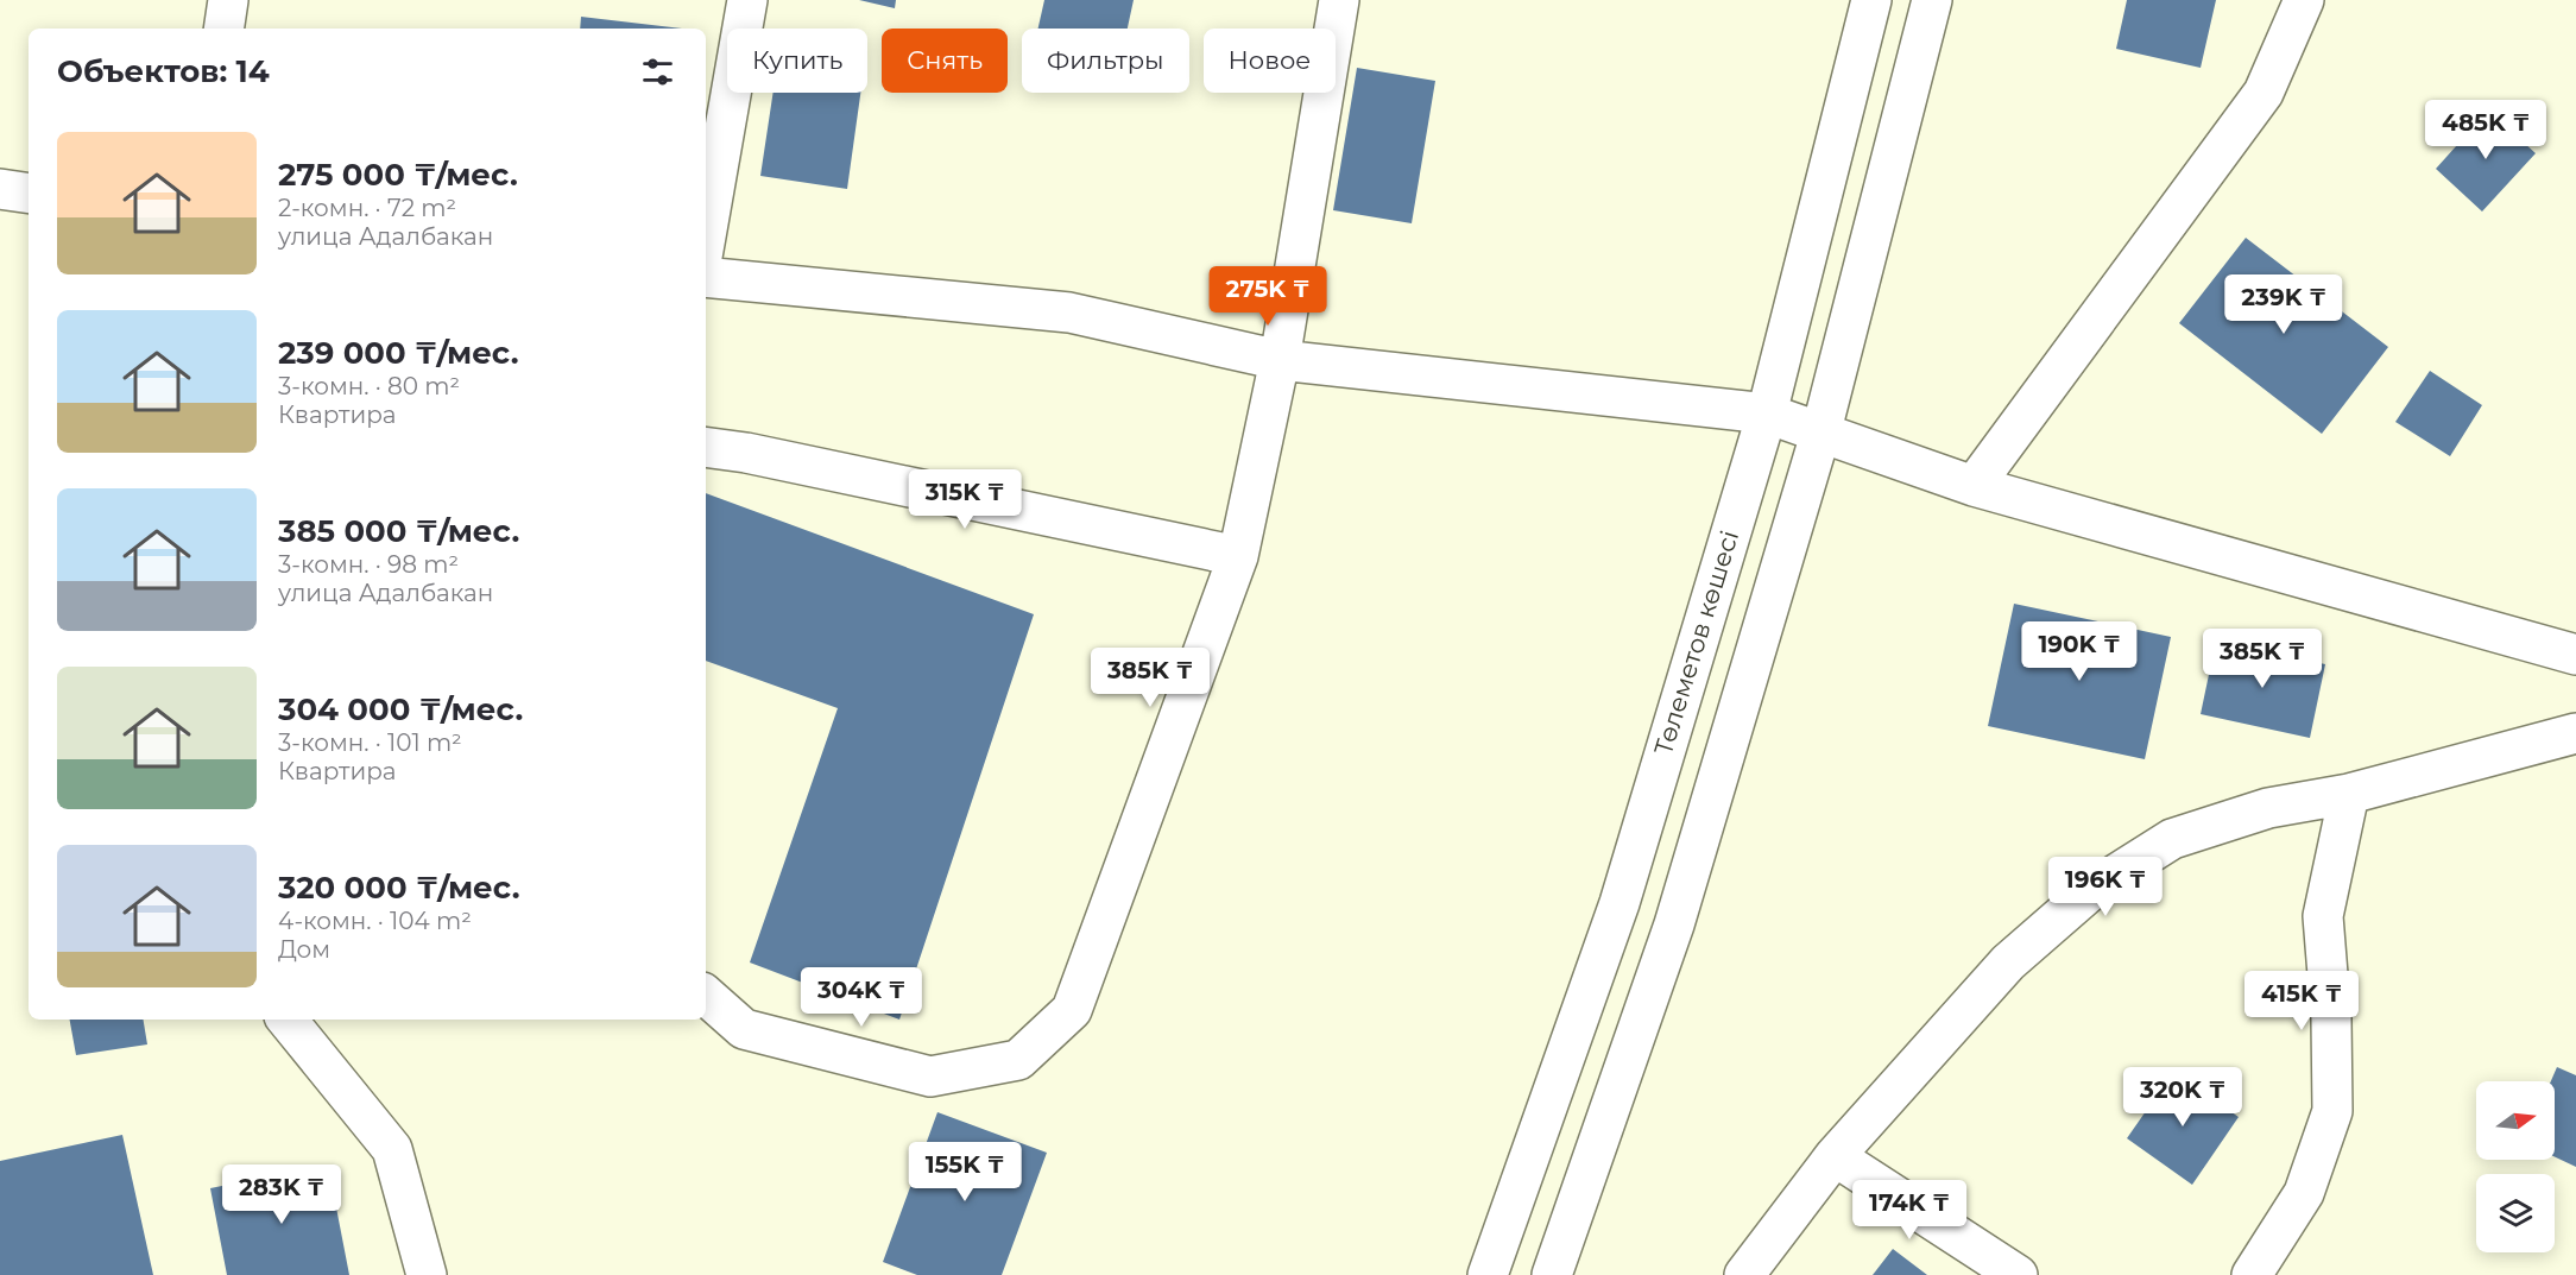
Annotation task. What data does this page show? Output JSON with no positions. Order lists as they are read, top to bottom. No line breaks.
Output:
{"streets":{"street":["Төлеметов көшесі"]},"north":"right","page":{"chip":["Купить","Снять","Фильтры","Новое"],"heading":"Объектов: 14","price":["485K ₸","275K ₸","239K ₸","315K ₸","190K ₸","385K ₸","385K ₸","196K ₸","304K ₸","415K ₸","320K ₸","155K ₸","283K ₸","174K ₸"],"list":[{"name":"275 000 ₸/мес.","note":"2-комн. · 72 m² · улица Адалбакан"},{"name":"239 000 ₸/мес.","note":"3-комн. · 80 m² · Квартира"},{"name":"385 000 ₸/мес.","note":"3-комн. · 98 m² · улица Адалбакан"},{"name":"304 000 ₸/мес.","note":"3-комн. · 101 m² · Квартира"},{"name":"320 000 ₸/мес.","note":"4-комн. · 104 m² · Дом"}]}}
